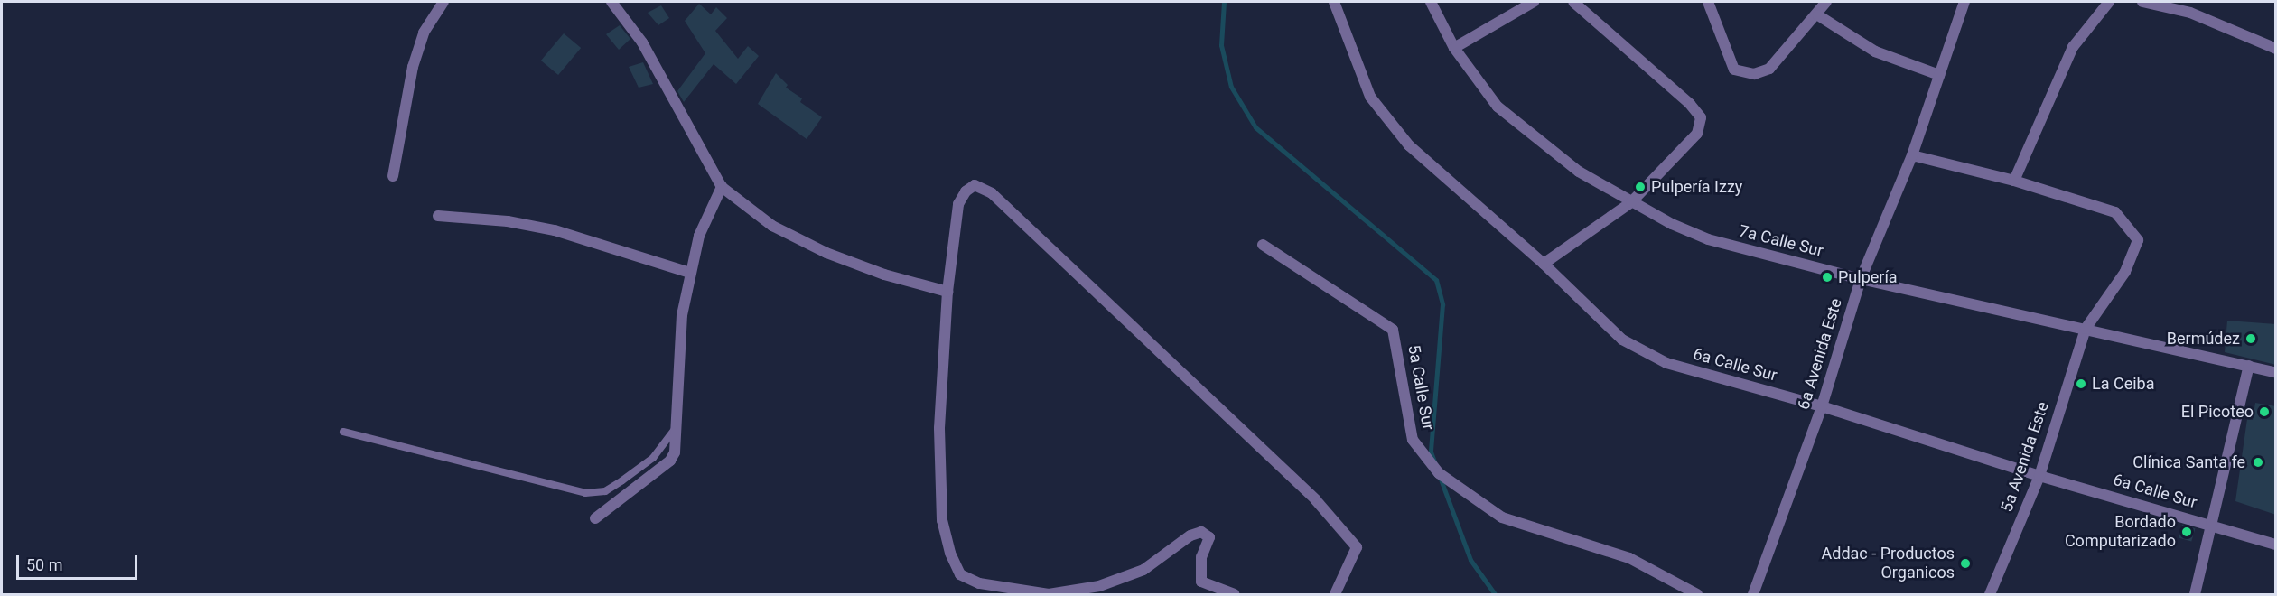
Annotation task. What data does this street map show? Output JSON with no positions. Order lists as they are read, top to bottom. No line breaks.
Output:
{"streets":{"street":["7a Calle Sur","6a Avenida Este","6a Calle Sur","5a Calle Sur","5a Avenida Este"]},"crossings":[["7a Calle Sur","6a Avenida Este"],["7a Calle Sur","5a Avenida Este"],["6a Avenida Este","6a Calle Sur"],["6a Calle Sur","5a Avenida Este"]],"places":["Pulpería Izzy","Pulpería","Bermúdez","La Ceiba","El Picoteo","Clínica Santa fe","Bordado Computarizado","Addac - Productos Organicos"],"scale_bar":"50 m"}
